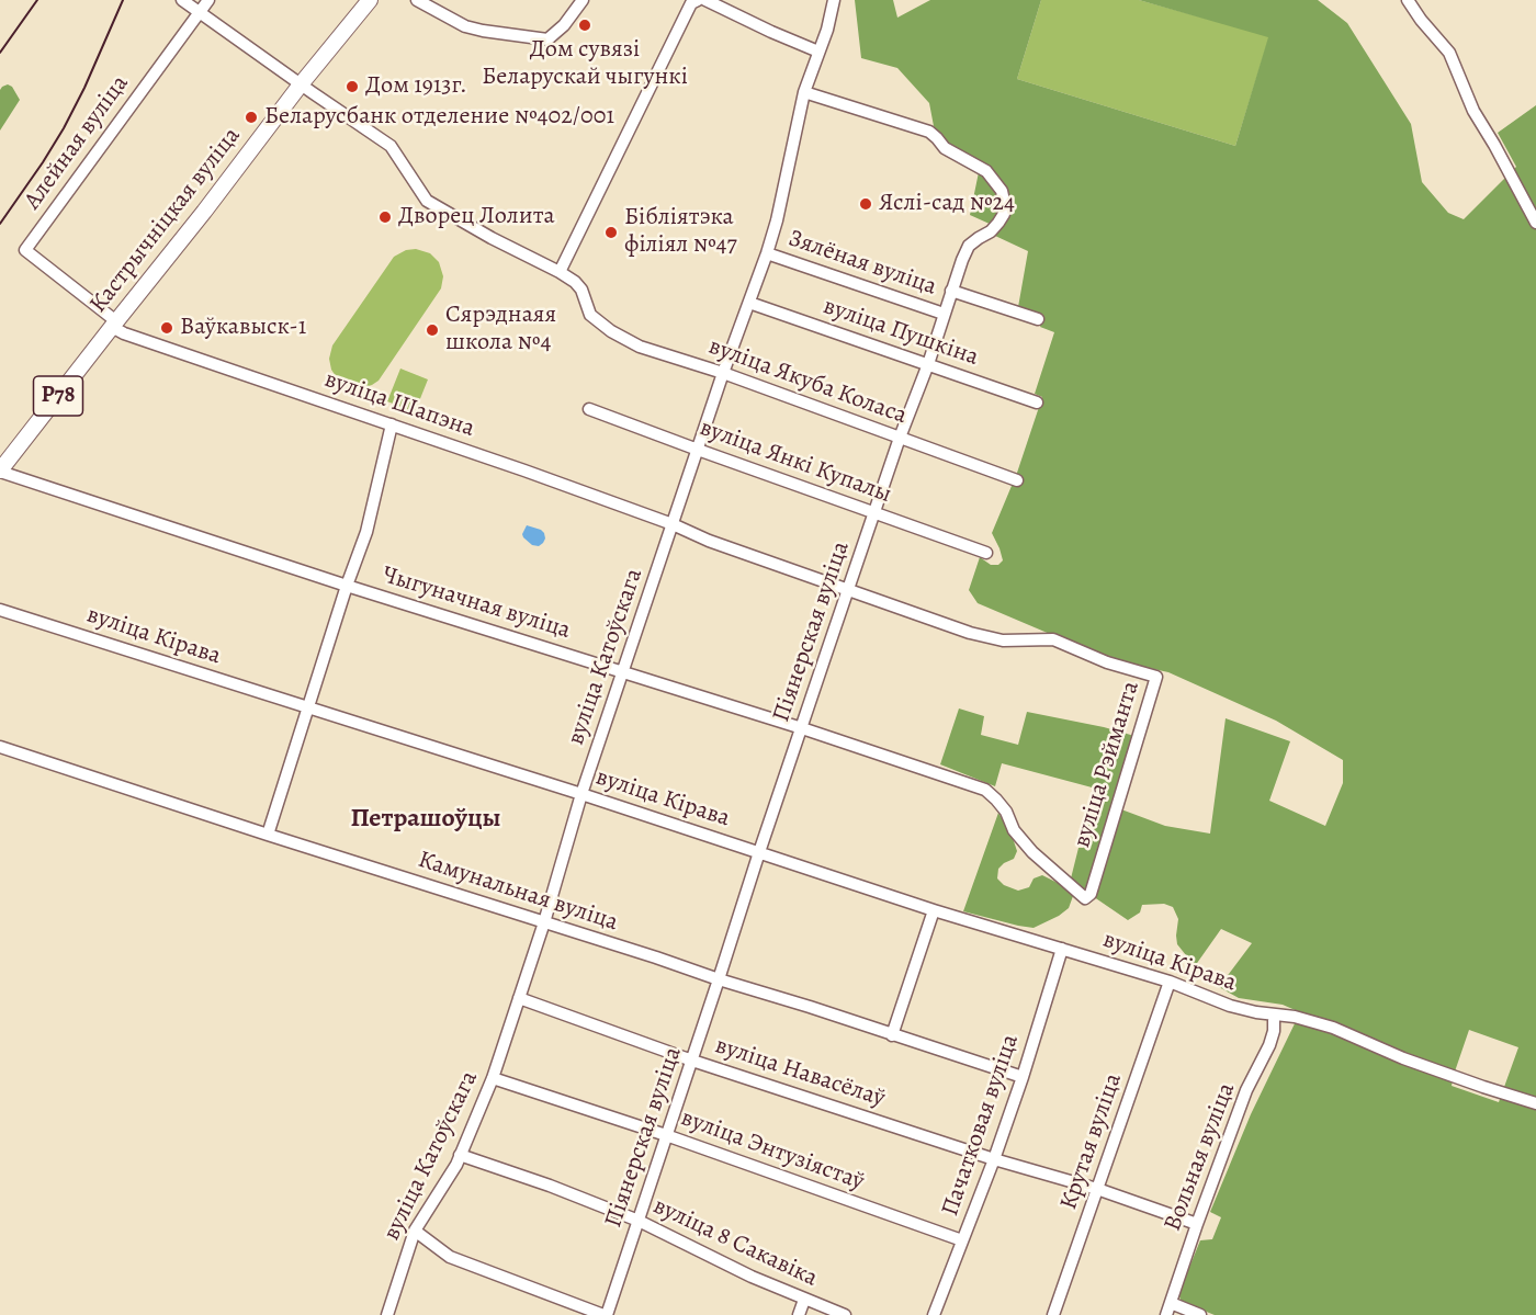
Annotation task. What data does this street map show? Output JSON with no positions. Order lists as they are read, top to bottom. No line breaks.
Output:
{"streets":{"main road":["Кастрычніцкая вуліца","Р78"],"street":["Алейная вуліца","Зялёная вуліца","вуліца Пушкіна","вуліца Якуба Коласа","вуліца Шапэна","вуліца Янкі Купалы","Чыгуначная вуліца","Піянерская вуліца","вуліца Кірава","вуліца Катоўскага","вуліца Рэйманта","Камунальная вуліца","вуліца Навасёлаў","Пачатковая вуліца","Крутая вуліца","вуліца Энтузіястаў","Вольная вуліца","вуліца 8 Сакавіка"]},"crossings":[["Алейная вуліца","Кастрычніцкая вуліца"],["Алейная вуліца","вуліца Шапэна"],["Кастрычніцкая вуліца","вуліца Шапэна"],["Кастрычніцкая вуліца","Чыгуначная вуліца"],["Зялёная вуліца","Піянерская вуліца"],["Зялёная вуліца","вуліца Катоўскага"],["вуліца Пушкіна","Піянерская вуліца"],["вуліца Пушкіна","вуліца Катоўскага"],["вуліца Якуба Коласа","Піянерская вуліца"],["вуліца Якуба Коласа","вуліца Катоўскага"],["вуліца Шапэна","вуліца Катоўскага"],["вуліца Шапэна","вуліца Рэйманта"],["вуліца Янкі Купалы","Піянерская вуліца"],["вуліца Янкі Купалы","вуліца Катоўскага"],["Чыгуначная вуліца","Піянерская вуліца"],["Чыгуначная вуліца","вуліца Катоўскага"],["Чыгуначная вуліца","вуліца Рэйманта"],["Піянерская вуліца","вуліца Кірава"],["Піянерская вуліца","вуліца Катоўскага"],["Піянерская вуліца","вуліца Рэйманта"],["Піянерская вуліца","Камунальная вуліца"],["Піянерская вуліца","вуліца Навасёлаў"],["Піянерская вуліца","вуліца Энтузіястаў"],["Піянерская вуліца","вуліца 8 Сакавіка"],["вуліца Кірава","вуліца Катоўскага"],["вуліца Кірава","Пачатковая вуліца"],["вуліца Кірава","Крутая вуліца"],["вуліца Кірава","Вольная вуліца"],["вуліца Катоўскага","вуліца Рэйманта"],["вуліца Катоўскага","Камунальная вуліца"],["вуліца Катоўскага","вуліца Навасёлаў"],["вуліца Катоўскага","вуліца Энтузіястаў"],["вуліца Катоўскага","вуліца 8 Сакавіка"],["Камунальная вуліца","Пачатковая вуліца"],["вуліца Навасёлаў","Пачатковая вуліца"],["вуліца Навасёлаў","Крутая вуліца"],["вуліца Навасёлаў","Вольная вуліца"],["Пачатковая вуліца","вуліца Энтузіястаў"]],"districts":["Петрашоўцы"],"places":["Дом сувязі Беларускай чыгункі","Дом 1913г.","Беларусбанк отделение №402/001","Яслі-сад №24","Дворец Лолита","Бібліятэка філіял №47","Ваўкавыск-1","Сярэднаяя школа №4"]}
